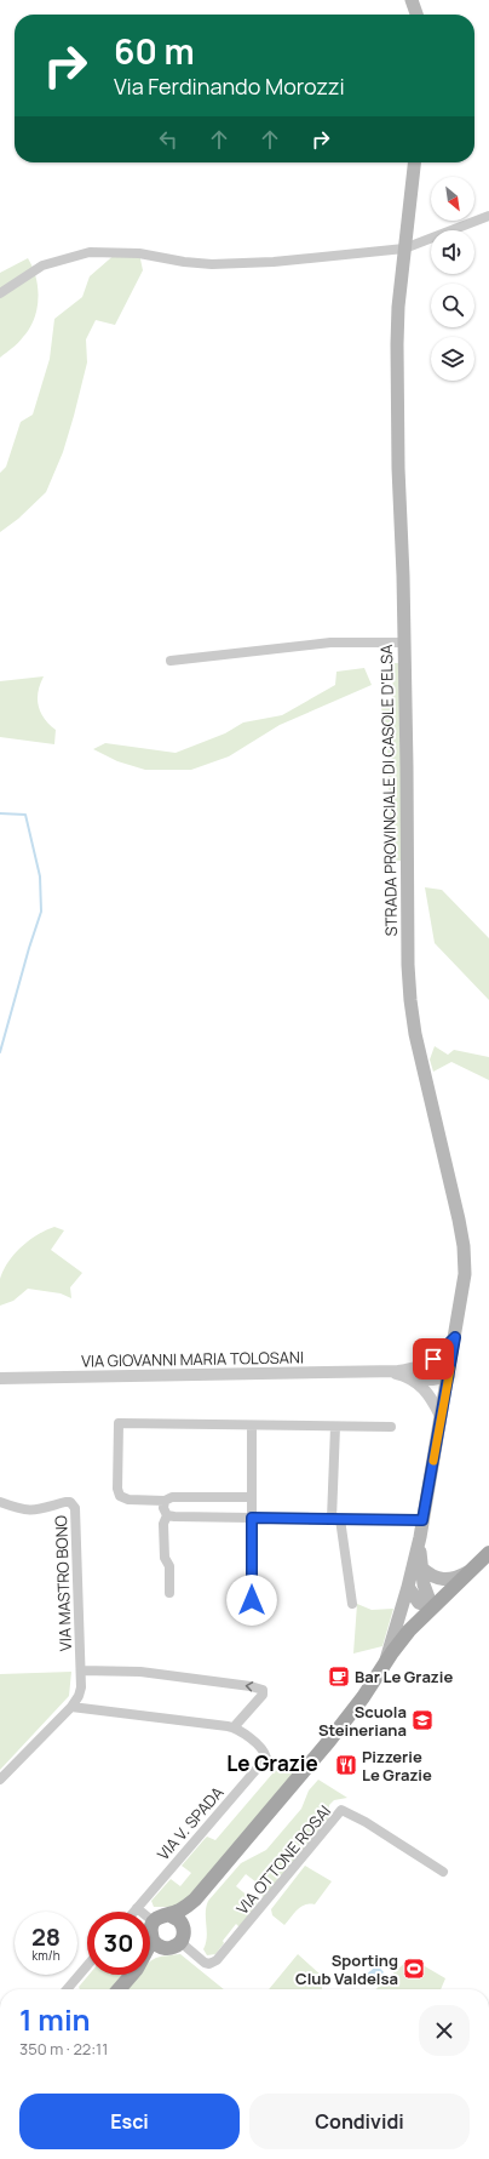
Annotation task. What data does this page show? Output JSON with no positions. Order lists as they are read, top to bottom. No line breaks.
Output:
{"streets":{"main road":["STRADA PROVINCIALE DI CASOLE D'ELSA"],"street":["VIA GIOVANNI MARIA TOLOSANI","VIA MASTRO BONO","VIA V. SPADA","VIA OTTONE ROSAI"]},"crossings":[["STRADA PROVINCIALE DI CASOLE D'ELSA","VIA GIOVANNI MARIA TOLOSANI"]],"districts":["Le Grazie"],"places":{"cafe":["Bar Le Grazie"],"school or university":["Scuola Steineriana"],"restaurant":["Pizzerie Le Grazie"],"sports":["Sporting Club Valdelsa"]},"north":"bottom right","page":{"turn":["60 m","Via Ferdinando Morozzi"],"speed":"28 km/h","limit":"30","heading":["1 min","350 m · 22:11"],"buttons":["Esci","Condividi"]}}
